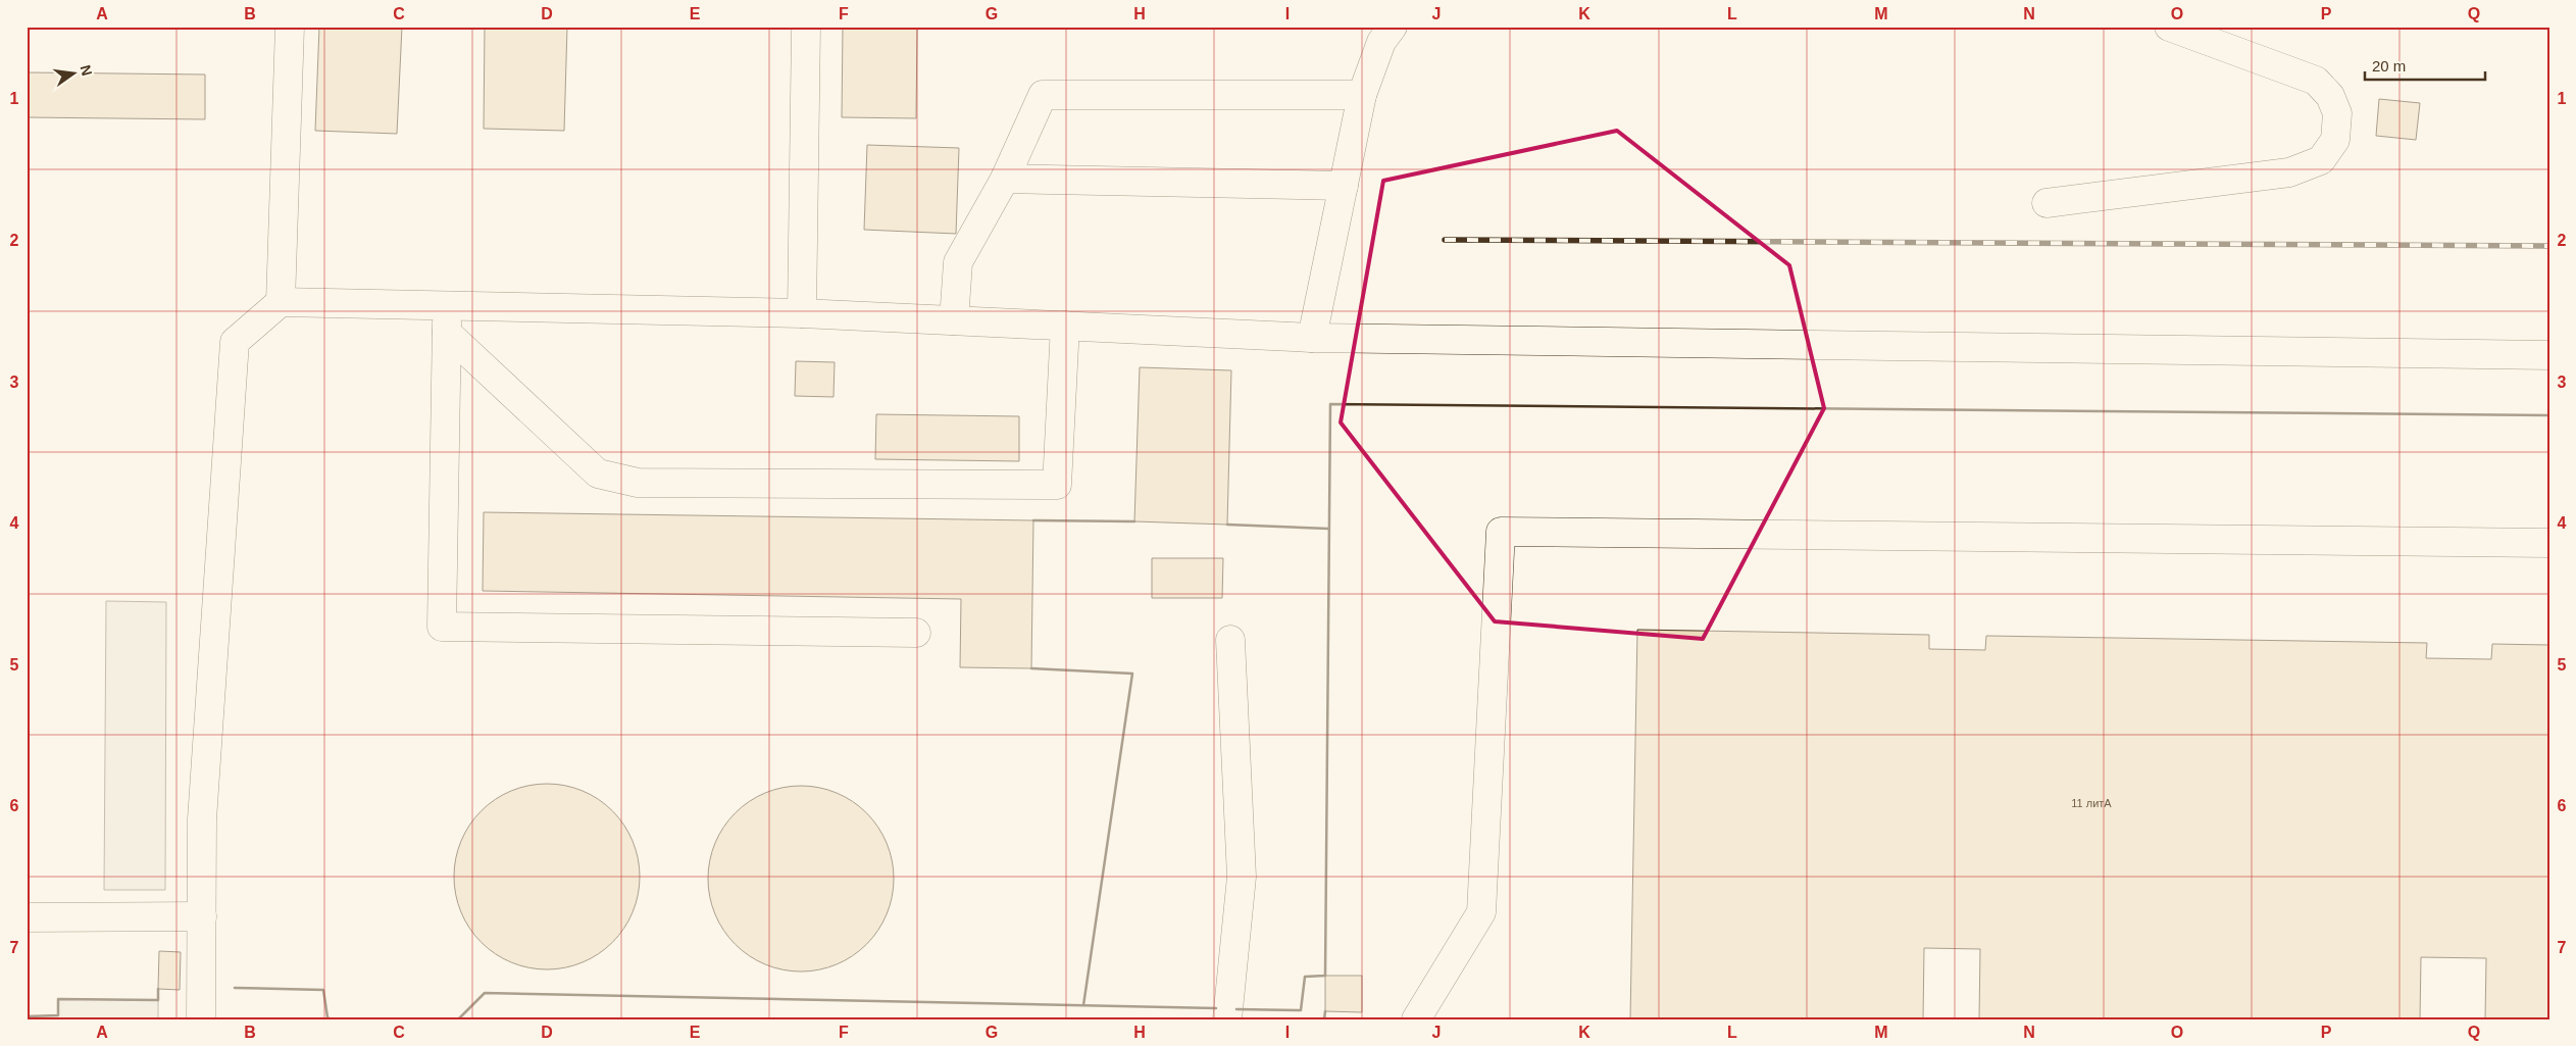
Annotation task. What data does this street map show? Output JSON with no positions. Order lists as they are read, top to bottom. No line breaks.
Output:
{"house_numbers":["11 литА"],"scale_bar":"20 m","north":"right","grid":{"columns":["A","B","C","D","E","F","G","H","I","J","K","L","M","N","O","P","Q"],"rows":["1","2","3","4","5","6","7"]}}
